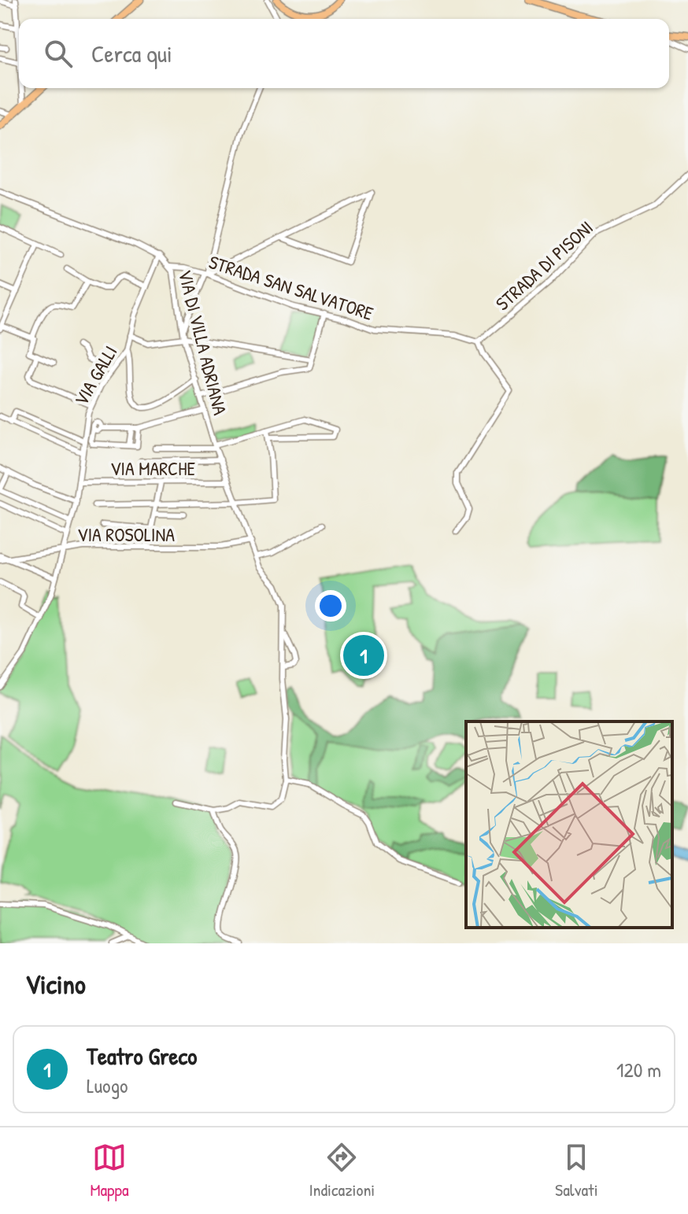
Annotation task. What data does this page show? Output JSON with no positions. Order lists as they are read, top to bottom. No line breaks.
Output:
{"streets":{"street":["STRADA DI PISONI","STRADA SAN SALVATORE","VIA DI VILLA ADRIANA","VIA GALLI","VIA MARCHE","VIA ROSOLINA"]},"crossings":[["STRADA DI PISONI","STRADA SAN SALVATORE"],["STRADA SAN SALVATORE","VIA DI VILLA ADRIANA"],["VIA DI VILLA ADRIANA","VIA GALLI"],["VIA DI VILLA ADRIANA","VIA MARCHE"],["VIA DI VILLA ADRIANA","VIA ROSOLINA"],["VIA GALLI","VIA MARCHE"],["VIA GALLI","VIA ROSOLINA"]],"page":{"search":"Cerca qui","pins":"1","heading":"Vicino","list":[{"mark":"1","name":"Teatro Greco","note":"Luogo","value":"120 m"}],"nav":["Mappa","Indicazioni","Salvati"]}}
